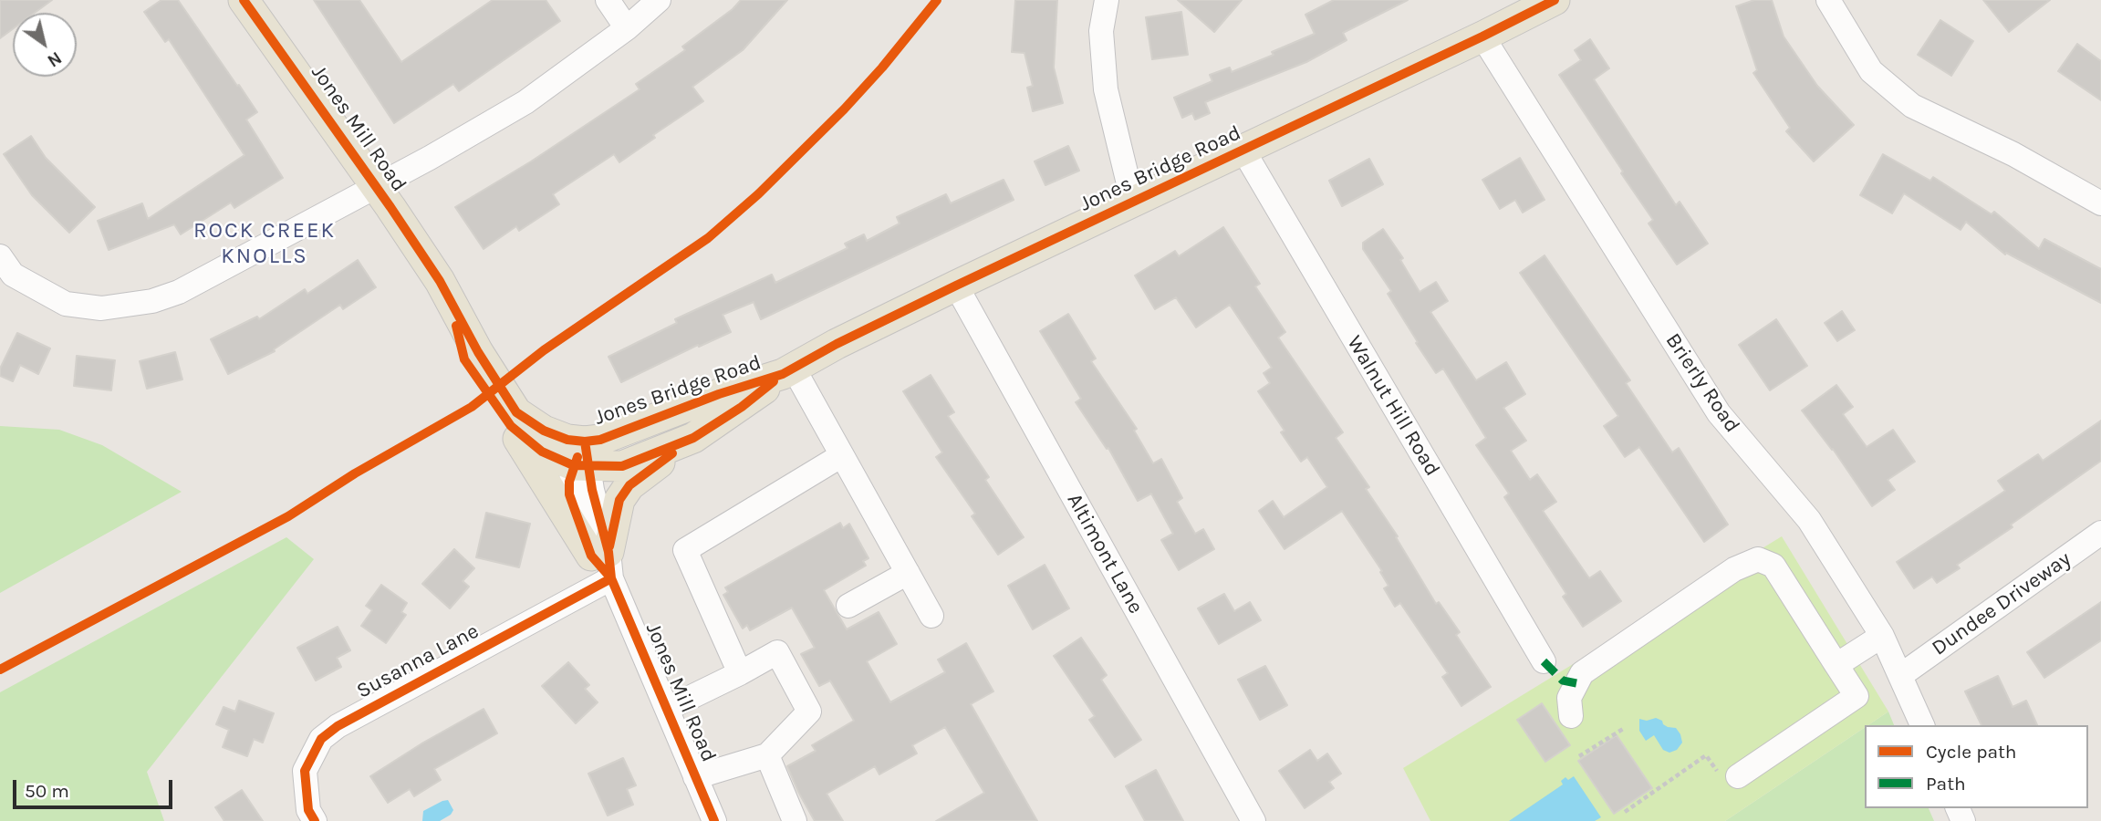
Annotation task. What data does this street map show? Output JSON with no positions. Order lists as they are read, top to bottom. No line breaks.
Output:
{"streets":{"main road":["Jones Mill Road","Jones Bridge Road"],"street":["Brierly Road","Walnut Hill Road","Altimont Lane","Dundee Driveway","Susanna Lane"]},"crossings":[["Jones Mill Road","Jones Bridge Road"],["Jones Mill Road","Susanna Lane"],["Jones Bridge Road","Brierly Road"],["Jones Bridge Road","Walnut Hill Road"],["Jones Bridge Road","Altimont Lane"],["Brierly Road","Dundee Driveway"]],"districts":["ROCK CREEK KNOLLS"],"legend":["Cycle path","Path"],"scale_bar":"50 m","north":"bottom right"}
